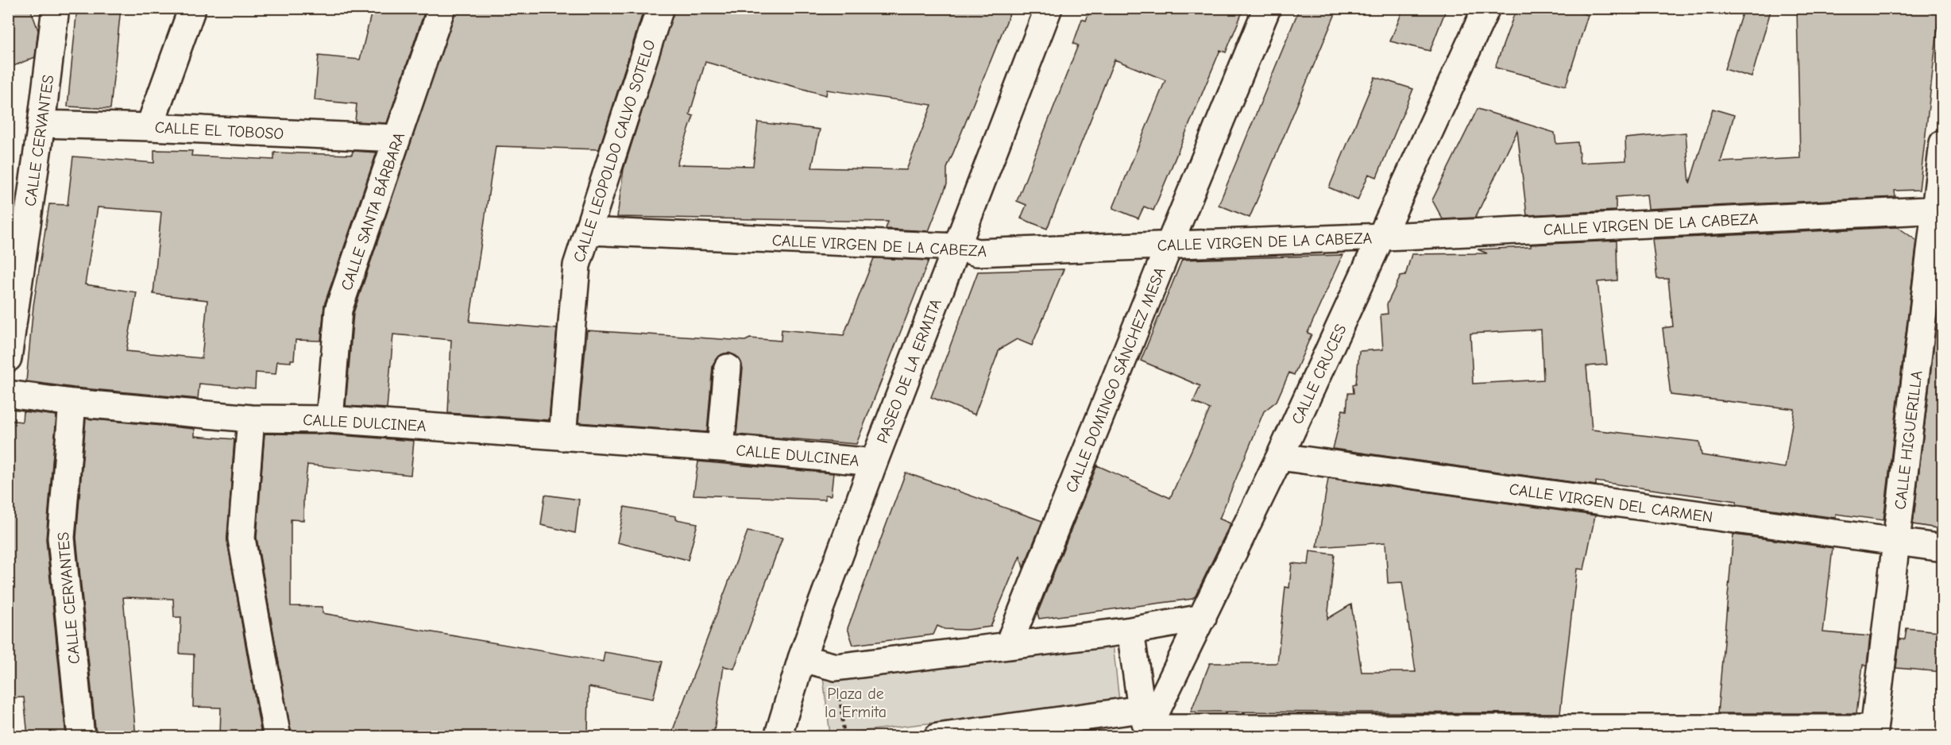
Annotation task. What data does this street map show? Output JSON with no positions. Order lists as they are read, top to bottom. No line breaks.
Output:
{"streets":{"street":["CALLE EL TOBOSO","CALLE CERVANTES","CALLE LEOPOLDO CALVO SOTELO","CALLE SANTA BÁRBARA","CALLE VIRGEN DE LA CABEZA","PASEO DE LA ERMITA","CALLE CRUCES","CALLE DOMINGO SÁNCHEZ MESA","CALLE DULCINEA","CALLE HIGUERILLA","CALLE VIRGEN DEL CARMEN"]},"crossings":[["CALLE EL TOBOSO","CALLE CERVANTES"],["CALLE EL TOBOSO","CALLE SANTA BÁRBARA"],["CALLE CERVANTES","CALLE DULCINEA"],["CALLE LEOPOLDO CALVO SOTELO","CALLE VIRGEN DE LA CABEZA"],["CALLE LEOPOLDO CALVO SOTELO","CALLE DULCINEA"],["CALLE SANTA BÁRBARA","CALLE DULCINEA"],["CALLE VIRGEN DE LA CABEZA","PASEO DE LA ERMITA"],["CALLE VIRGEN DE LA CABEZA","CALLE CRUCES"],["CALLE VIRGEN DE LA CABEZA","CALLE DOMINGO SÁNCHEZ MESA"],["CALLE VIRGEN DE LA CABEZA","CALLE HIGUERILLA"],["PASEO DE LA ERMITA","CALLE DULCINEA"],["CALLE CRUCES","CALLE VIRGEN DEL CARMEN"],["CALLE HIGUERILLA","CALLE VIRGEN DEL CARMEN"]],"parks":["Plaza de la Ermita"]}
